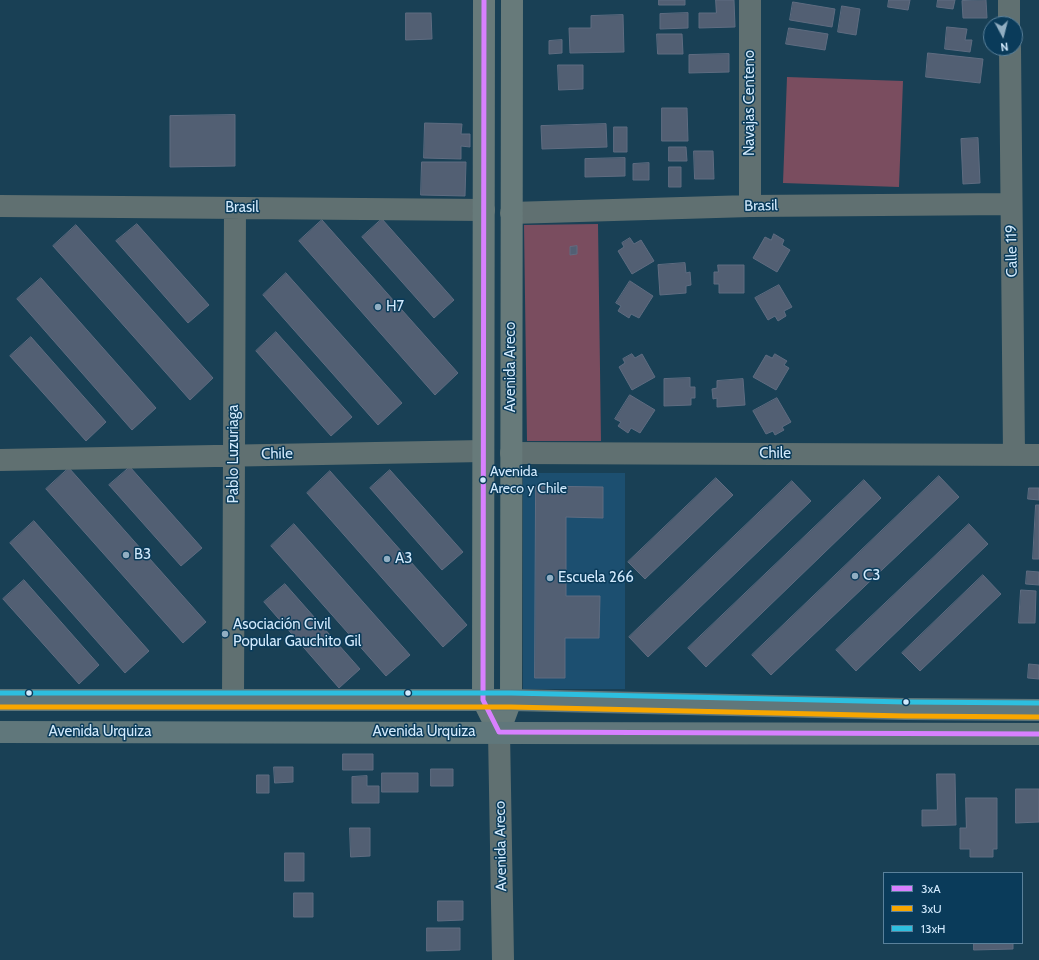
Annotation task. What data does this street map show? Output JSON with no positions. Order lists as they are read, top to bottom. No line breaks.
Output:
{"streets":{"main road":["Avenida Areco","Avenida Urquiza"],"street":["Navajas Centeno","Brasil","Calle 119","Pablo Luzuriaga","Chile"]},"crossings":[["Navajas Centeno","Brasil"],["Brasil","Calle 119"],["Brasil","Avenida Areco"],["Brasil","Pablo Luzuriaga"],["Calle 119","Chile"],["Avenida Areco","Chile"],["Avenida Areco","Avenida Urquiza"],["Pablo Luzuriaga","Chile"]],"places":["H7","Avenida Areco y Chile","B3","A3","C3","Escuela 266","Asociación Civil Popular Gauchito Gil"],"lines":["transit line 3xA","transit line 13xH","transit line 3xU"],"legend":["3xA","3xU","13xH"],"north":"bottom"}
